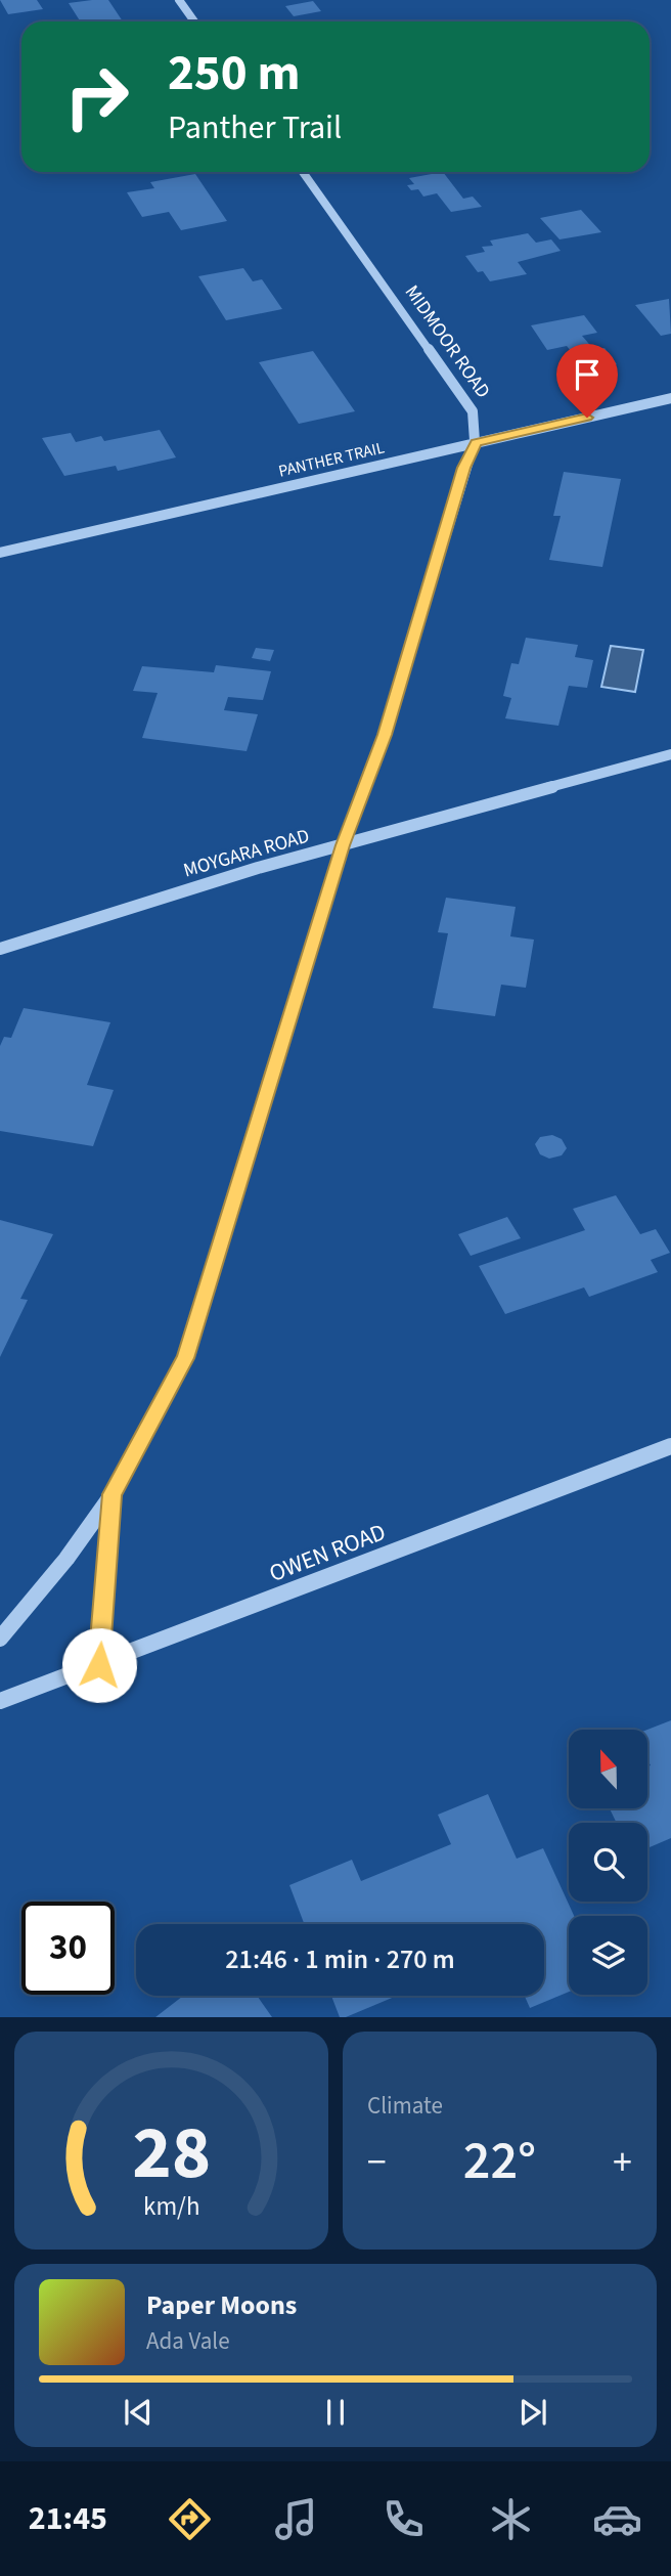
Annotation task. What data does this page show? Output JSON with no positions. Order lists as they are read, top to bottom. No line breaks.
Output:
{"streets":{"street":["MIDMOOR ROAD","PANTHER TRAIL","MOYGARA ROAD","OWEN ROAD"]},"crossings":[["MIDMOOR ROAD","PANTHER TRAIL"]],"north":"top","page":{"turn":["250 m","Panther Trail"],"limit":"30","trip":"21:46 · 1 min · 270 m","tile":"Climate","heat":["−","22°","+"],"song":["Paper Moons","Ada Vale"],"tabs":"21:45","gauge":["28","km/h"]}}
